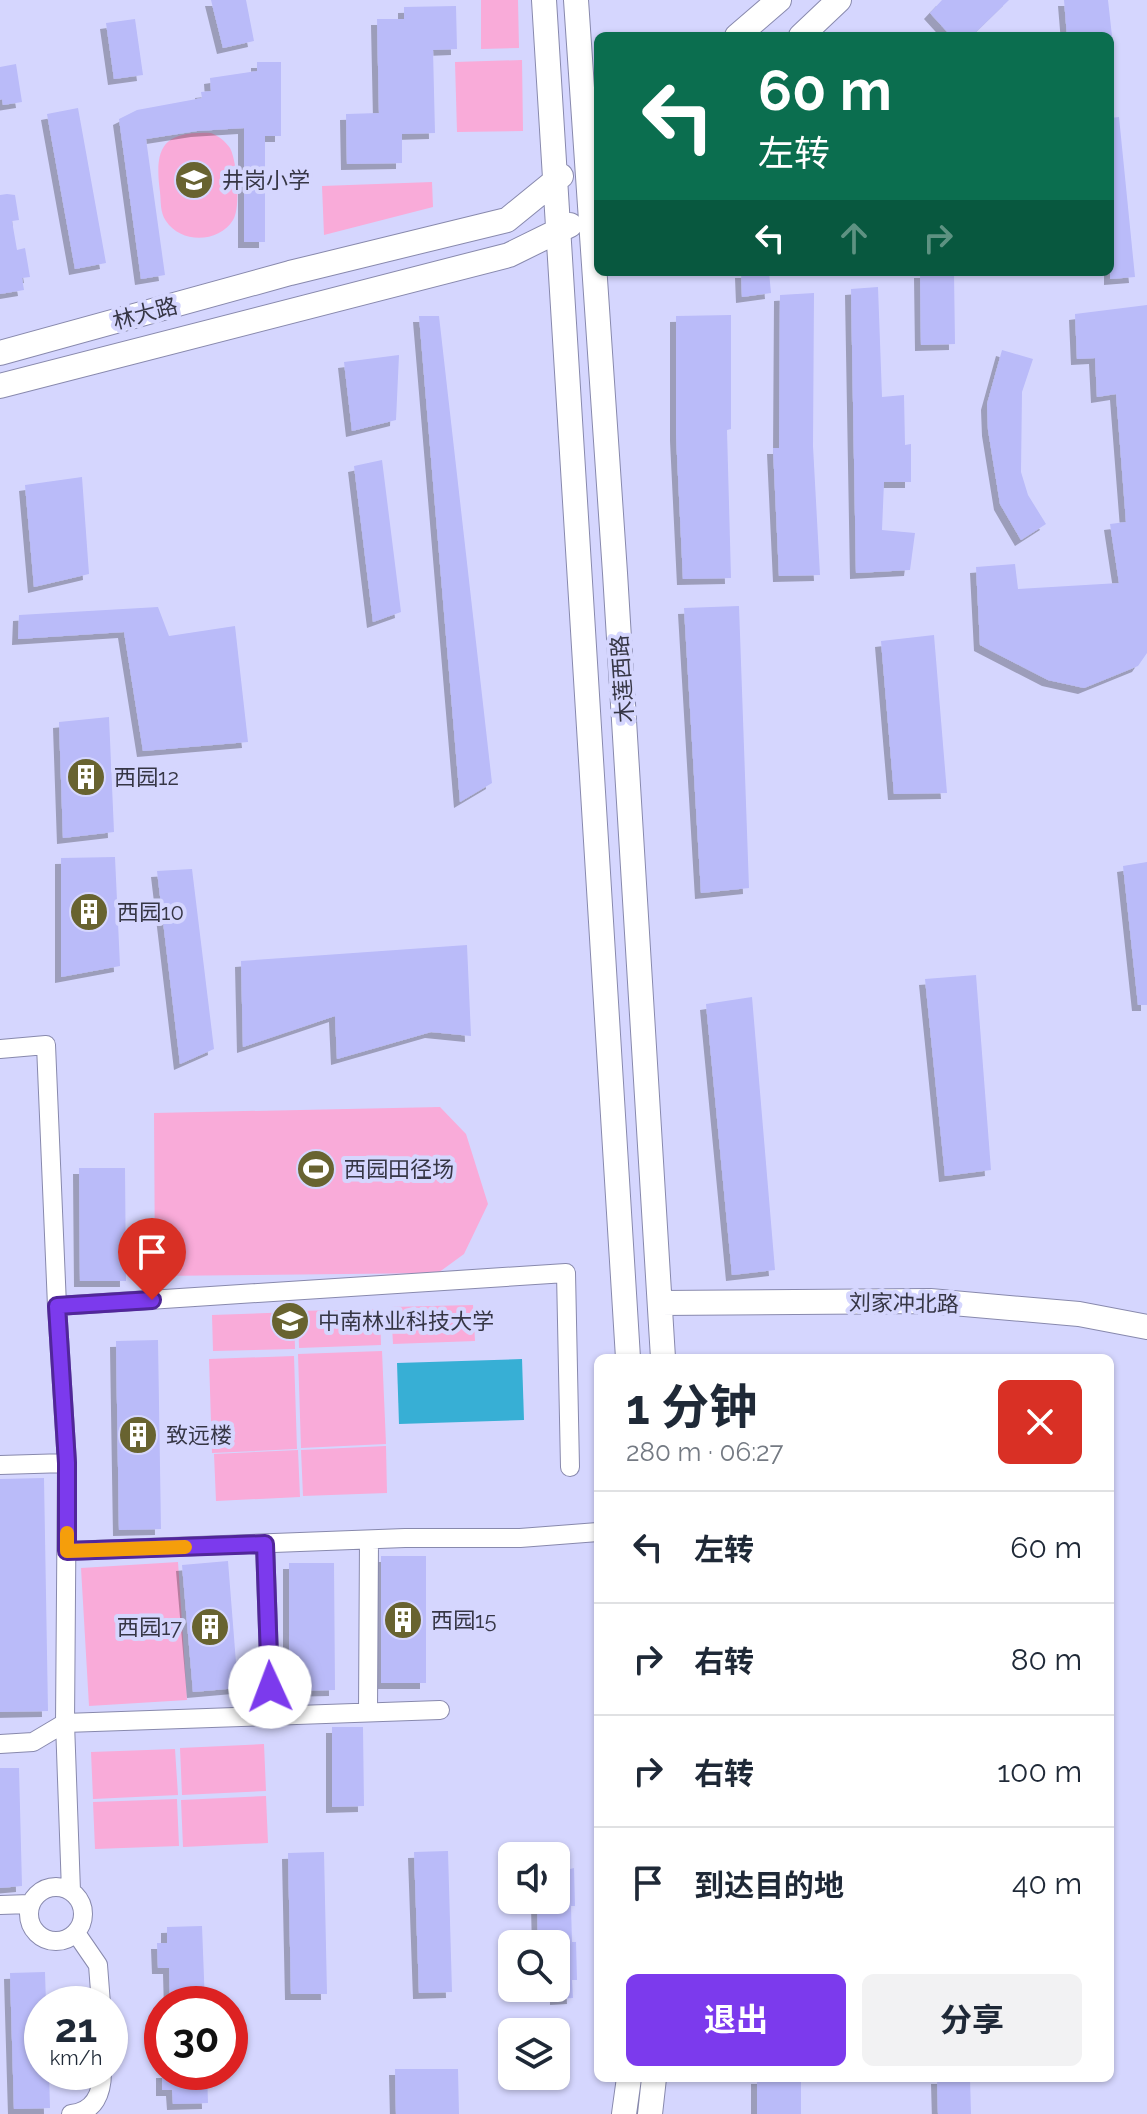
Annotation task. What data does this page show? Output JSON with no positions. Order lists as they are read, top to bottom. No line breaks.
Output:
{"streets":{"main road":["林大路","木莲西路","刘家冲北路"]},"crossings":[["林大路","木莲西路"],["木莲西路","刘家冲北路"]],"places":{"school or university":["井岗小学","中南林业科技大学"],"building":["西园12","西园10","致远楼","西园15","西园17"],"sports":["西园田径场"]},"page":{"turn":["60 m","左转"],"heading":["1 分钟","280 m · 06:27"],"list":[{"name":"左转","value":"60 m"},{"name":"右转","value":"80 m"},{"name":"右转","value":"100 m"},{"name":"到达目的地","value":"40 m"}],"buttons":["退出","分享"],"speed":"21 km/h","limit":"30"}}
